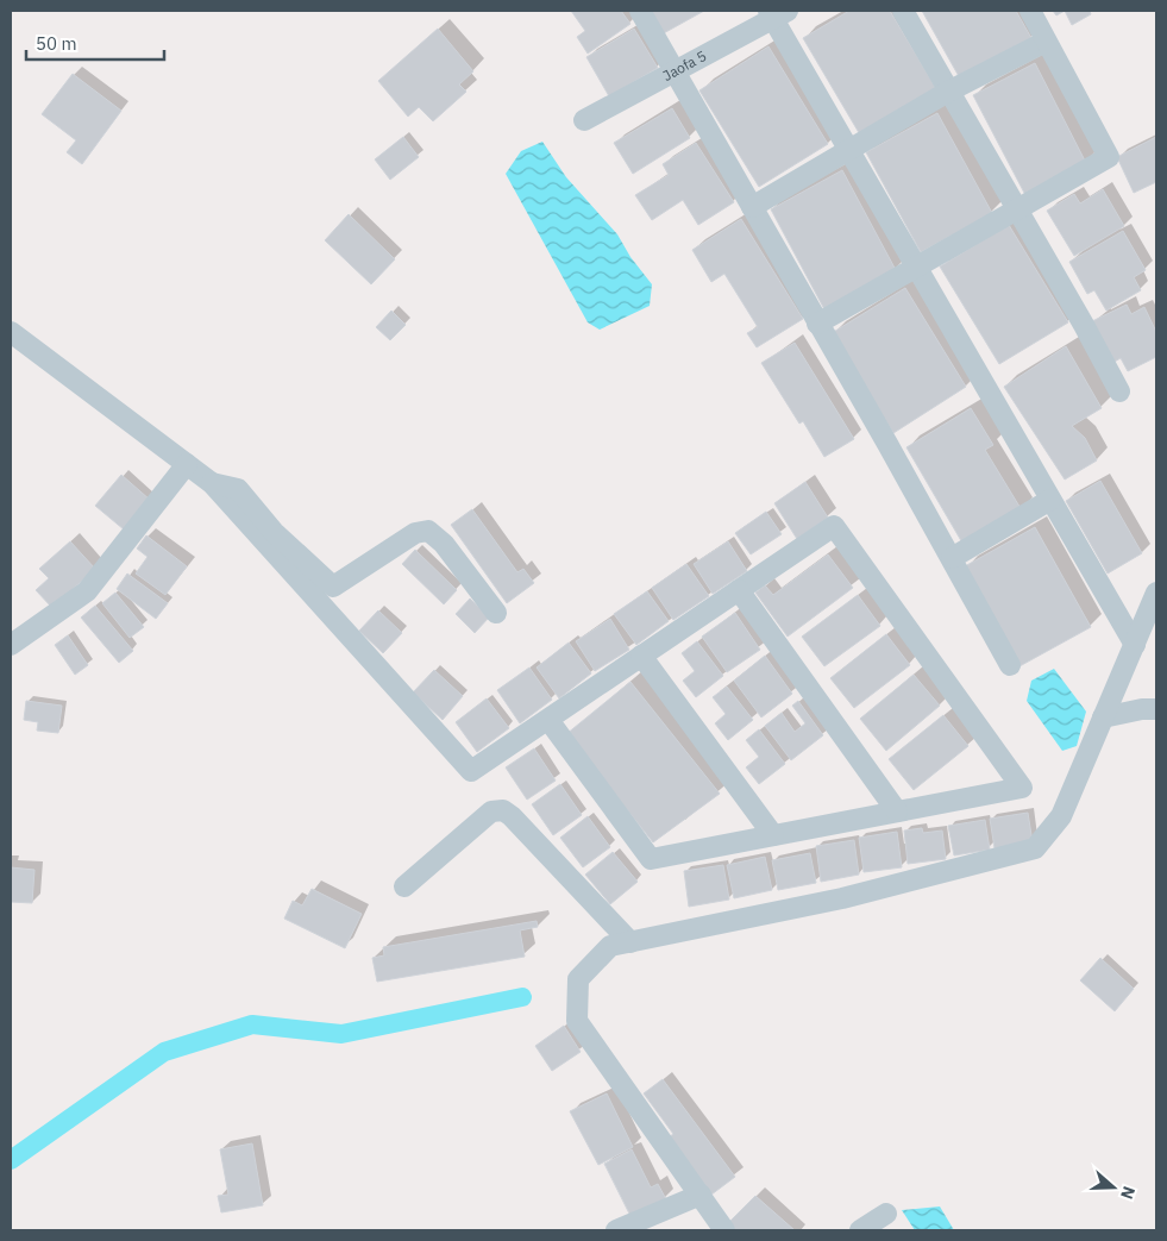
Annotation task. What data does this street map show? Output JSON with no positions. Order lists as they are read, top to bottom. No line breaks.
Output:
{"streets":{"street":["Jaofa 5"]},"scale_bar":"50 m","north":"right"}
